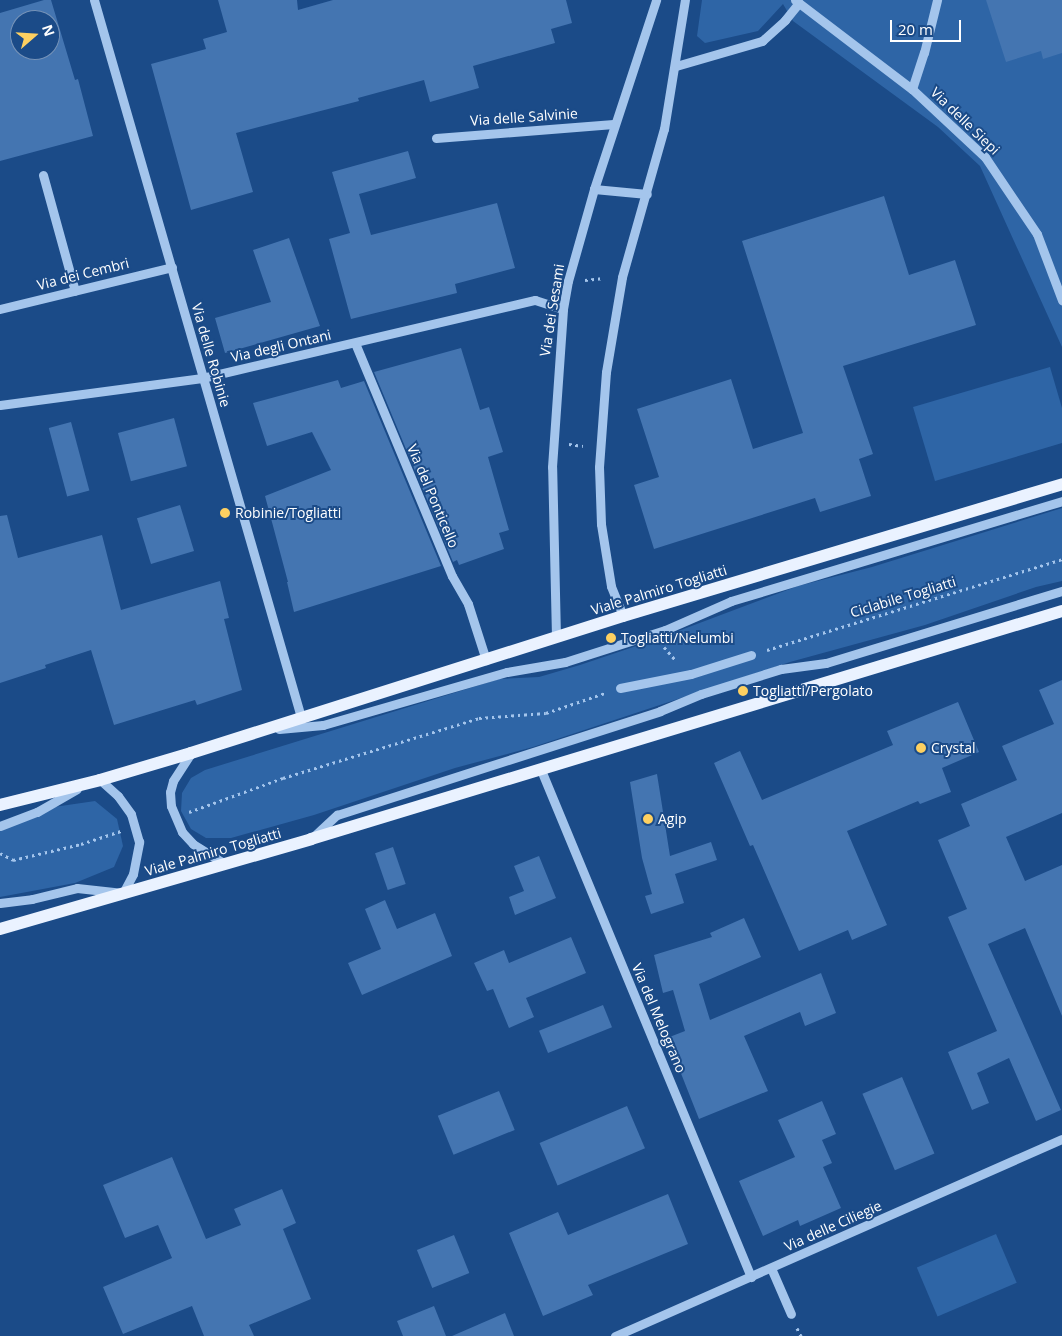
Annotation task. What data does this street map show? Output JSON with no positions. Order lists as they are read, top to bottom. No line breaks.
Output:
{"streets":{"main road":["Viale Palmiro Togliatti"],"street":["Via delle Salvinie","Via delle Siepi","Via dei Cembri","Via dei Sesami","Via degli Ontani","Via delle Robinie","Via del Ponticello","Via del Melograno","Via delle Ciliegie"],"path":["Ciclabile Togliatti"]},"crossings":[["Via delle Salvinie","Via dei Sesami"],["Via dei Cembri","Via delle Robinie"],["Via dei Sesami","Via degli Ontani"],["Via dei Sesami","Viale Palmiro Togliatti"],["Via degli Ontani","Via delle Robinie"],["Via degli Ontani","Via del Ponticello"],["Via delle Robinie","Viale Palmiro Togliatti"],["Via del Ponticello","Viale Palmiro Togliatti"],["Viale Palmiro Togliatti","Via del Melograno"],["Via del Melograno","Via delle Ciliegie"]],"places":["Robinie/Togliatti","Togliatti/Nelumbi","Togliatti/Pergolato","Crystal","Agip"],"scale_bar":"20 m","north":"right"}
